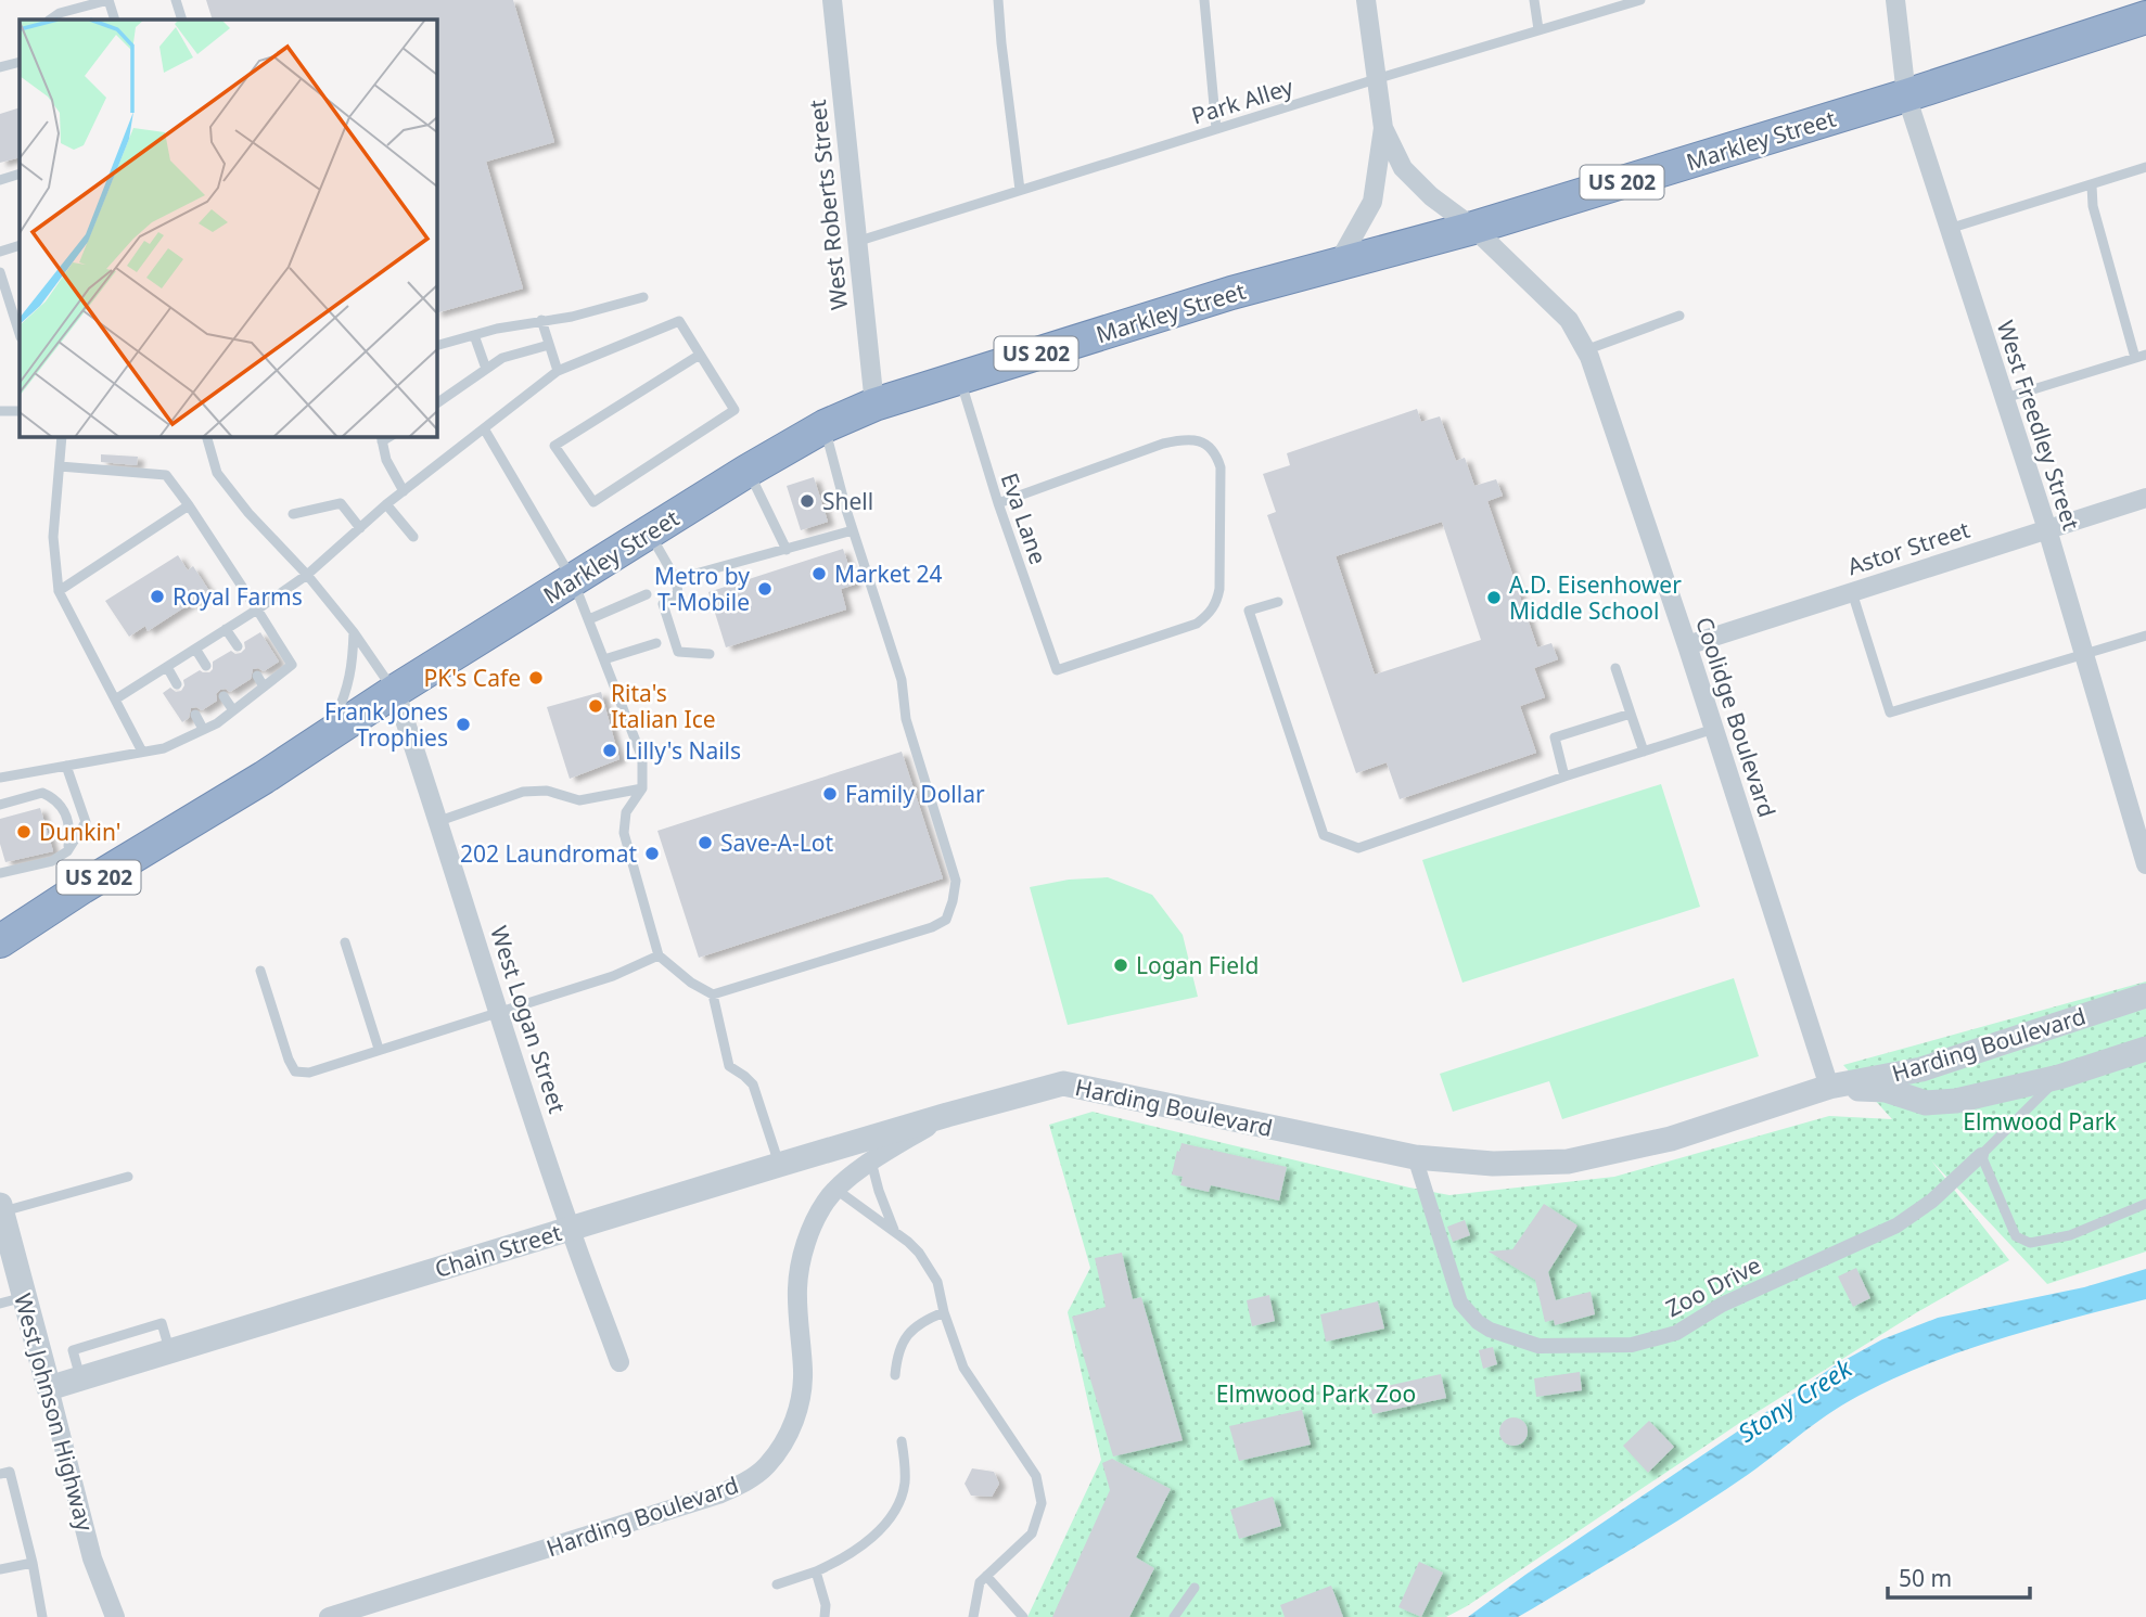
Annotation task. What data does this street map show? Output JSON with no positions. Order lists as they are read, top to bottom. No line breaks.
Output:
{"streets":{"highway":["Markley Street","US 202"],"street":["West Roberts Street","West Freedley Street","Astor Street","Coolidge Boulevard","West Logan Street","Harding Boulevard","Chain Street","Zoo Drive","West Johnson Highway"],"lane":["Park Alley","Eva Lane"]},"crossings":[["Park Alley","West Roberts Street"],["Markley Street","West Roberts Street"],["Markley Street","West Freedley Street"],["Markley Street","Eva Lane"],["Markley Street","Coolidge Boulevard"],["Markley Street","West Logan Street"],["West Freedley Street","Astor Street"],["Astor Street","Coolidge Boulevard"],["Coolidge Boulevard","Harding Boulevard"],["West Logan Street","Chain Street"],["Harding Boulevard","Chain Street"],["Harding Boulevard","Zoo Drive"],["Chain Street","West Johnson Highway"]],"water":["Stony Creek"],"parks":["Elmwood Park","Elmwood Park Zoo"],"places":["Shell","Market 24","Metro by T-Mobile","Royal Farms","A.D. Eisenhower Middle School","PK's Cafe","Rita's Italian Ice","Frank Jones Trophies","Lilly's Nails","Family Dollar","Dunkin'","Save-A-Lot","202 Laundromat","Logan Field"],"scale_bar":"50 m"}
